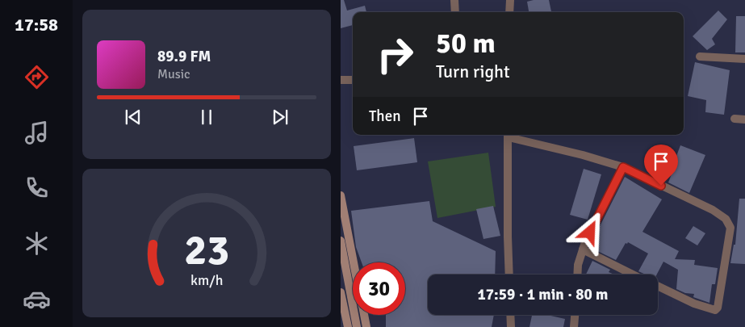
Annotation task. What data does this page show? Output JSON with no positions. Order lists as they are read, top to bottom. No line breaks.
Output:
{"page":{"tabs":"17:58","turn":["50 m","Turn right"],"song":["89.9 FM","Music"],"then":"Then","limit":"30","trip":"17:59 · 1 min · 80 m","gauge":["23","km/h"]}}
